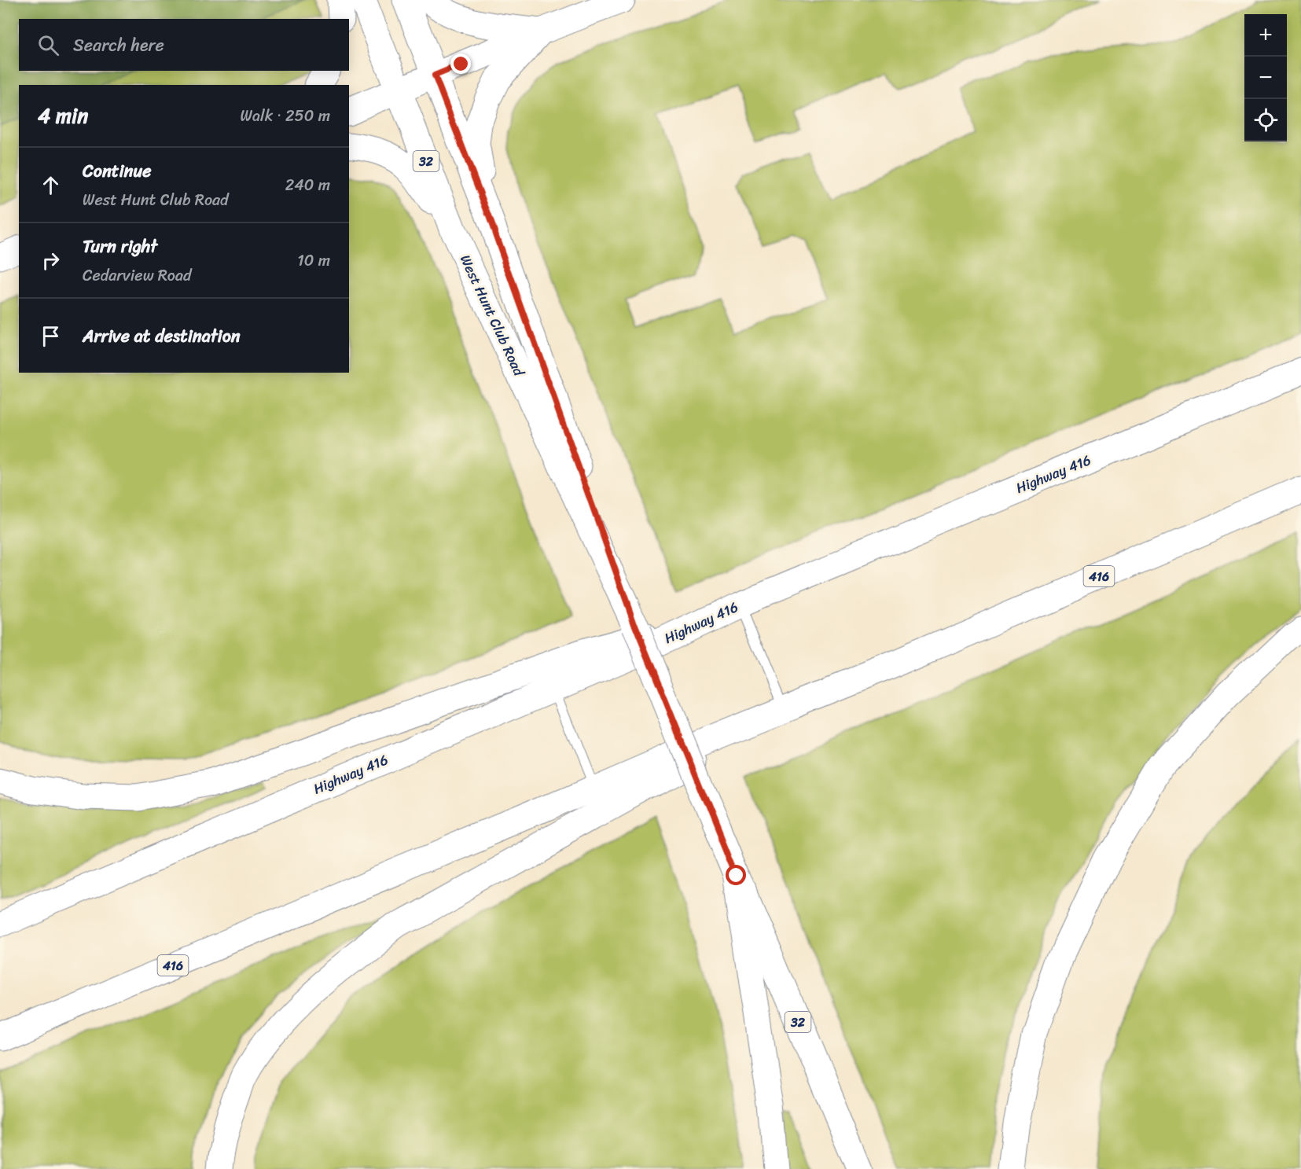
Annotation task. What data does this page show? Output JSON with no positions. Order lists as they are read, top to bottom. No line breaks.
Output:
{"streets":{"main road":["32","West Hunt Club Road","Highway 416","416"]},"page":{"map_buttons":["+","−"],"search":"Search here","heading":["4 min","Walk · 250 m"],"list":[["Continue","West Hunt Club Road","240 m"],["Turn right","Cedarview Road","10 m"],"Arrive at destination"]}}
